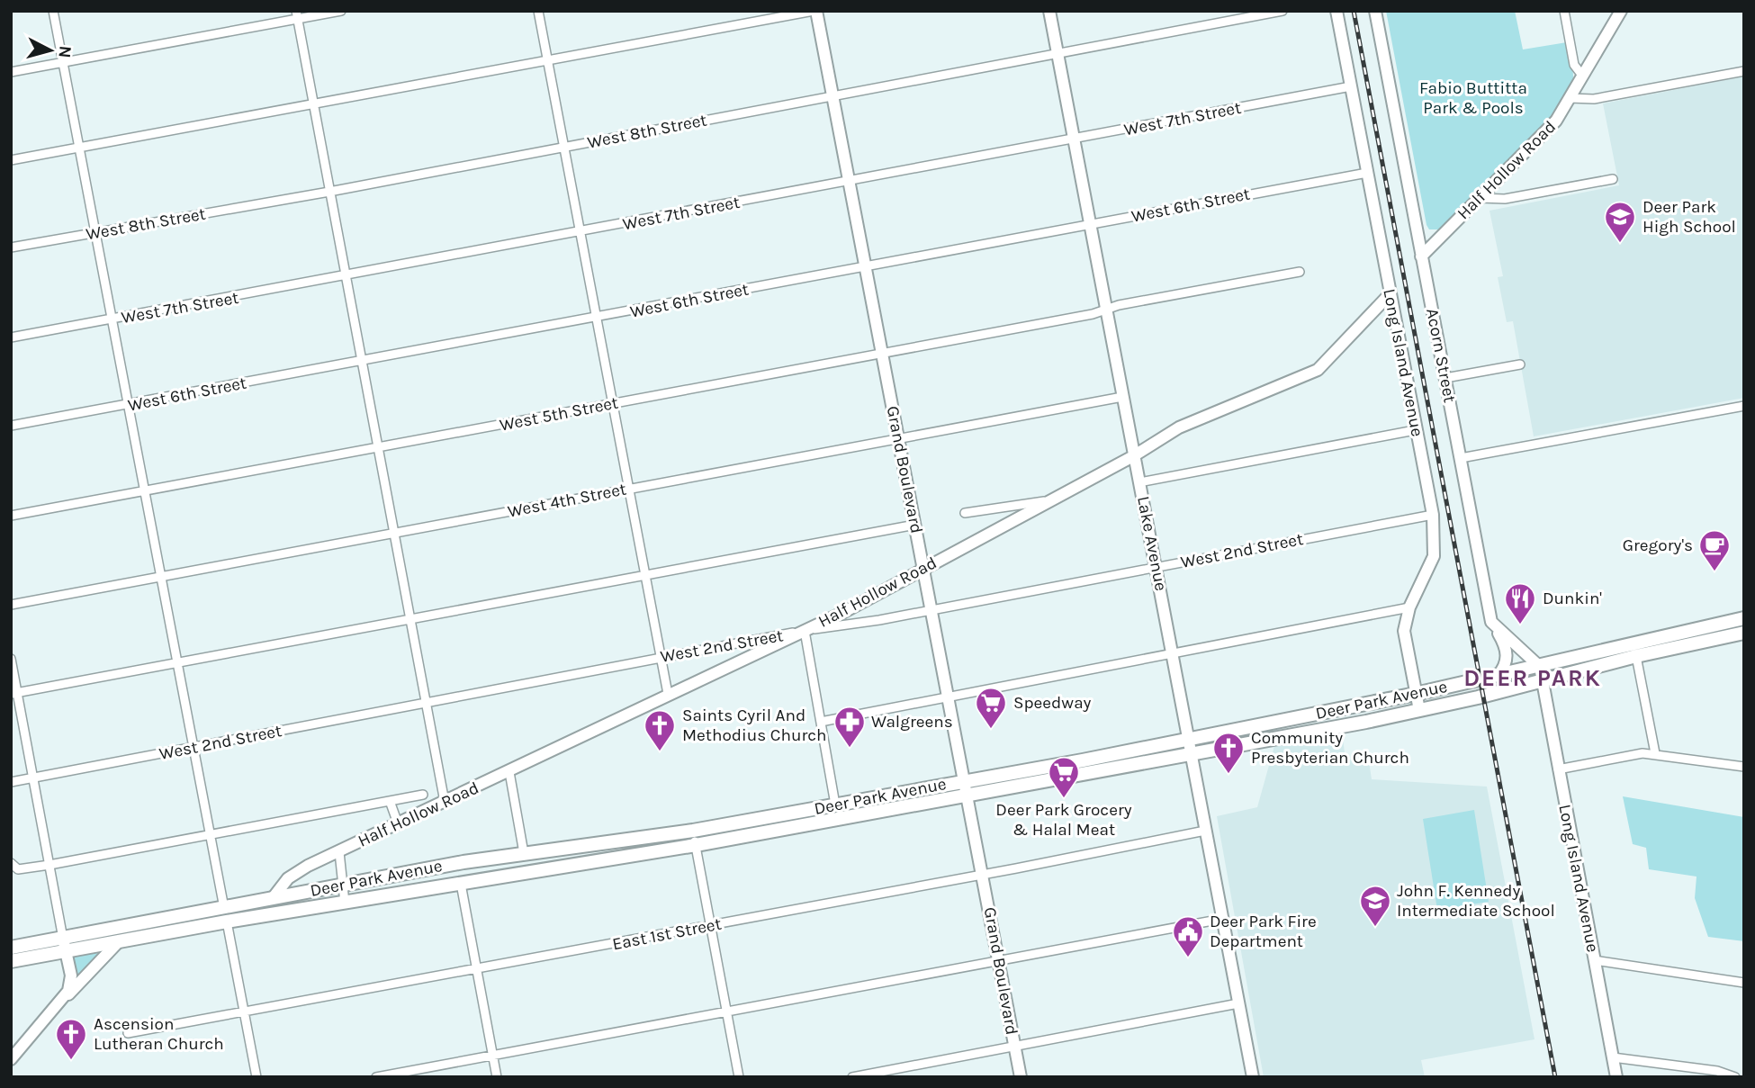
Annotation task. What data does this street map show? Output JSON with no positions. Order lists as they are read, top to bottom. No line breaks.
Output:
{"streets":{"main road":["Deer Park Avenue"],"street":["West 7th Street","West 8th Street","Half Hollow Road","West 6th Street","Acorn Street","Long Island Avenue","West 5th Street","Grand Boulevard","West 4th Street","Lake Avenue","West 2nd Street","East 1st Street"]},"crossings":[["West 7th Street","Long Island Avenue"],["West 7th Street","Grand Boulevard"],["West 7th Street","Lake Avenue"],["West 8th Street","Grand Boulevard"],["West 8th Street","Lake Avenue"],["Half Hollow Road","Acorn Street"],["Half Hollow Road","Long Island Avenue"],["Half Hollow Road","Grand Boulevard"],["Half Hollow Road","Lake Avenue"],["Half Hollow Road","West 2nd Street"],["Half Hollow Road","Deer Park Avenue"],["West 6th Street","Long Island Avenue"],["West 6th Street","Grand Boulevard"],["West 6th Street","Lake Avenue"],["Acorn Street","Deer Park Avenue"],["Long Island Avenue","West 2nd Street"],["Long Island Avenue","Deer Park Avenue"],["West 5th Street","Grand Boulevard"],["West 5th Street","Lake Avenue"],["Grand Boulevard","West 4th Street"],["Grand Boulevard","West 2nd Street"],["Grand Boulevard","Deer Park Avenue"],["Grand Boulevard","East 1st Street"],["West 4th Street","Lake Avenue"],["Lake Avenue","West 2nd Street"],["Lake Avenue","Deer Park Avenue"],["Lake Avenue","East 1st Street"]],"districts":["DEER PARK"],"parks":["Fabio Buttitta Park & Pools"],"places":{"school or university":["Deer Park High School","John F. Kennedy Intermediate School"],"cafe":["Gregory's"],"restaurant":["Dunkin'"],"supermarket":["Speedway","Deer Park Grocery & Halal Meat"],"pharmacy":["Walgreens"],"church":["Saints Cyril And Methodius Church","Community Presbyterian Church","Ascension Lutheran Church"],"public building":["Deer Park Fire Department"]},"north":"right"}
